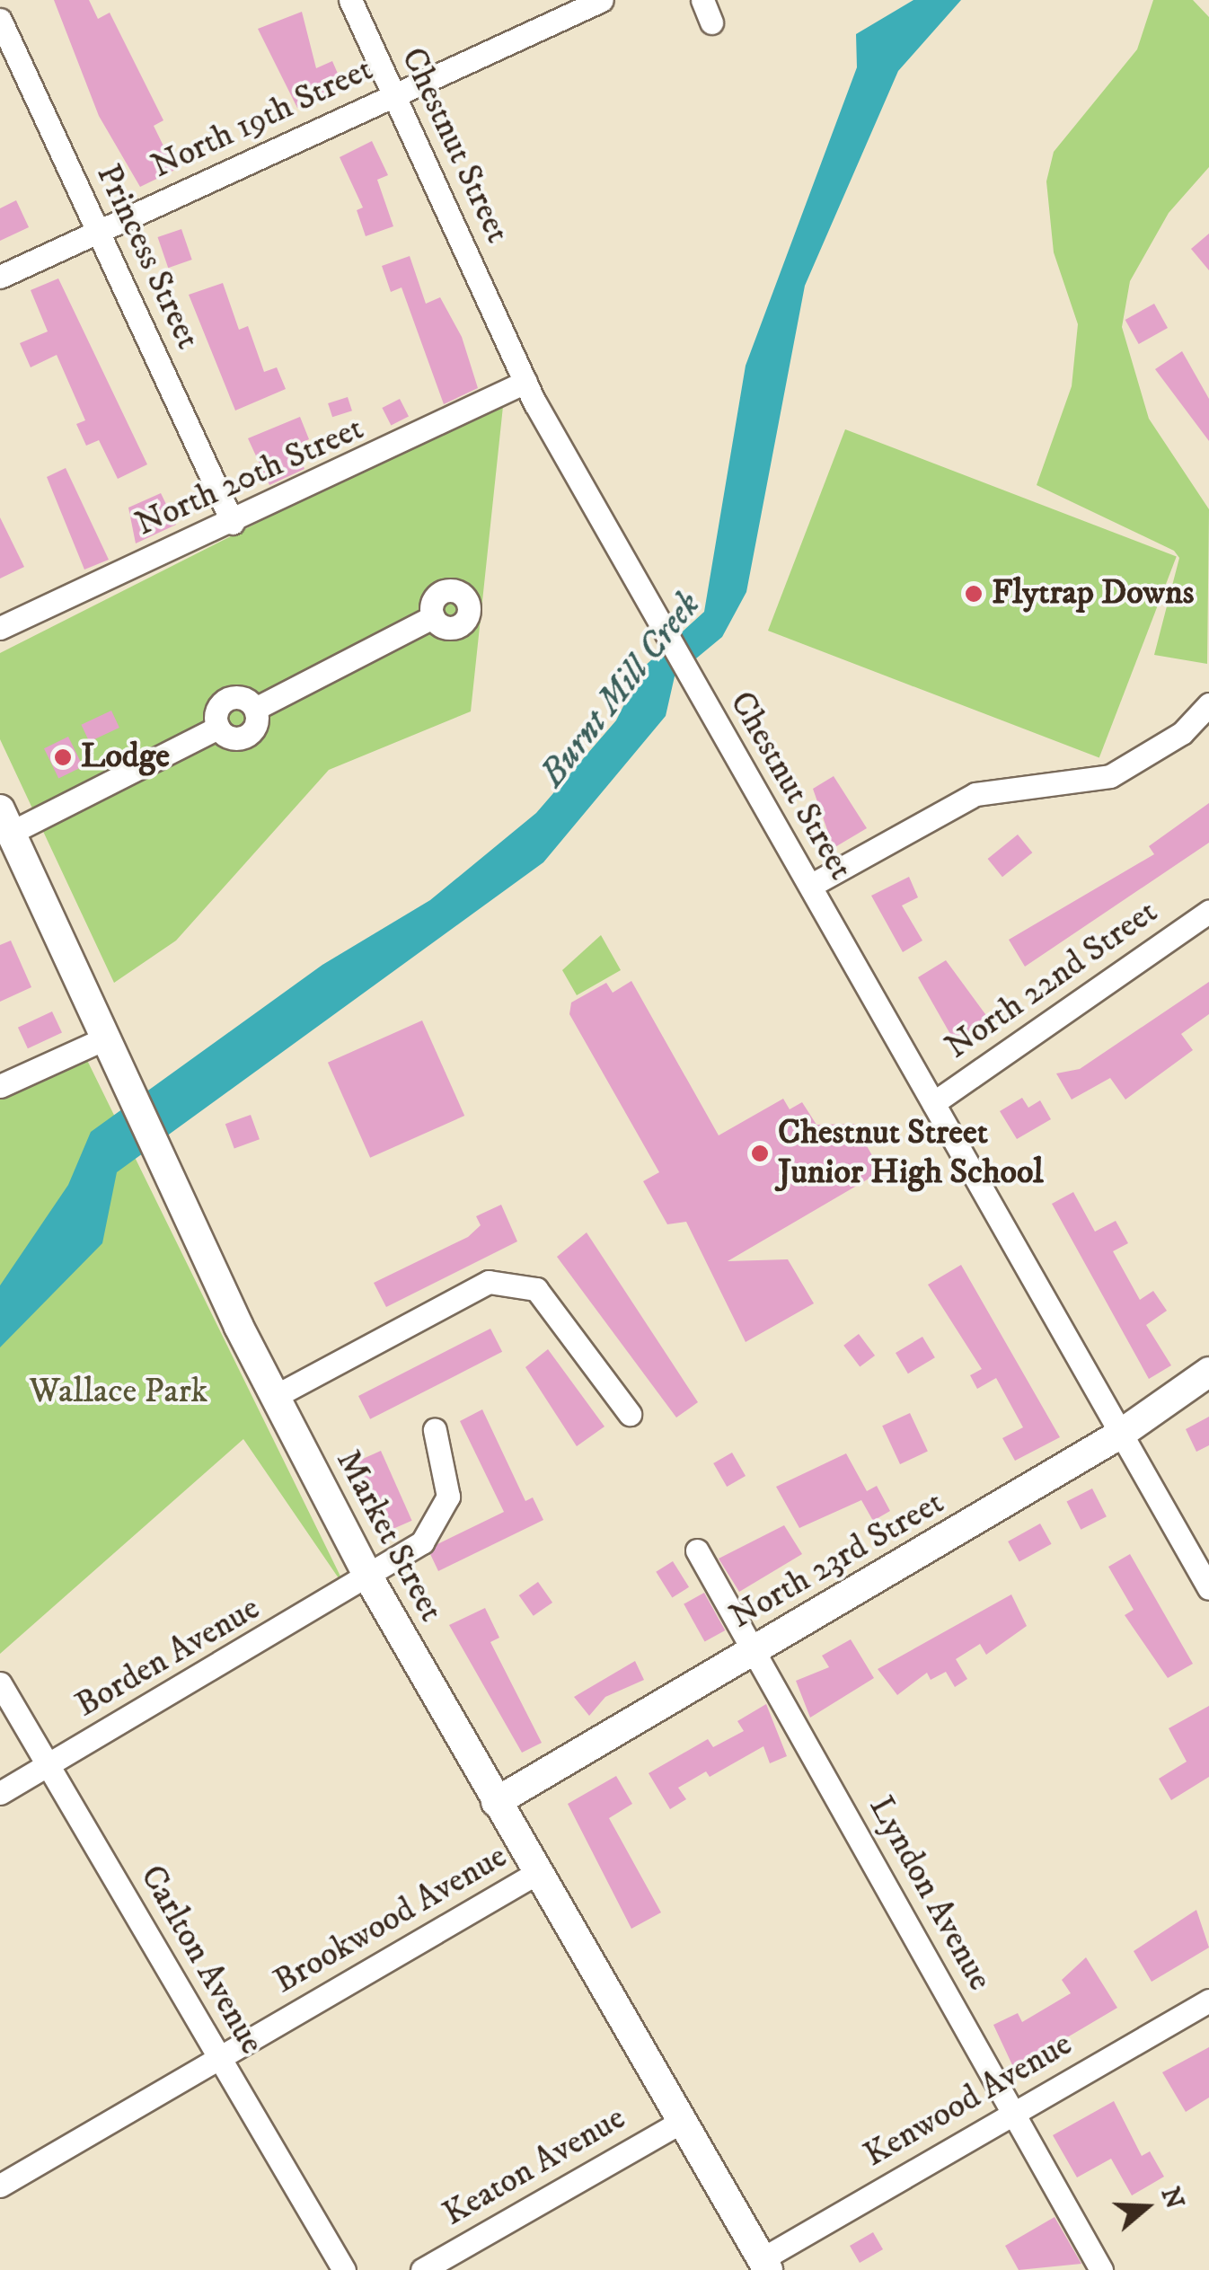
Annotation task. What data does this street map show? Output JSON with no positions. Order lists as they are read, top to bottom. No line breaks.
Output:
{"streets":{"main road":["Market Street","North 23rd Street"],"street":["North 19th Street","Chestnut Street","Princess Street","North 20th Street","North 22nd Street","Borden Avenue","Lyndon Avenue","Brookwood Avenue","Carlton Avenue","Kenwood Avenue","Keaton Avenue"]},"crossings":[["North 19th Street","Chestnut Street"],["North 19th Street","Princess Street"],["Chestnut Street","North 20th Street"],["Chestnut Street","North 22nd Street"],["Chestnut Street","North 23rd Street"],["Princess Street","North 20th Street"],["Market Street","North 23rd Street"],["Market Street","Borden Avenue"],["Market Street","Brookwood Avenue"],["Market Street","Kenwood Avenue"],["Market Street","Keaton Avenue"],["North 23rd Street","Lyndon Avenue"],["Borden Avenue","Carlton Avenue"],["Lyndon Avenue","Kenwood Avenue"],["Brookwood Avenue","Carlton Avenue"]],"water":["Burnt Mill Creek"],"parks":["Wallace Park"],"places":["Flytrap Downs","Lodge","Chestnut Street Junior High School"],"north":"right"}
